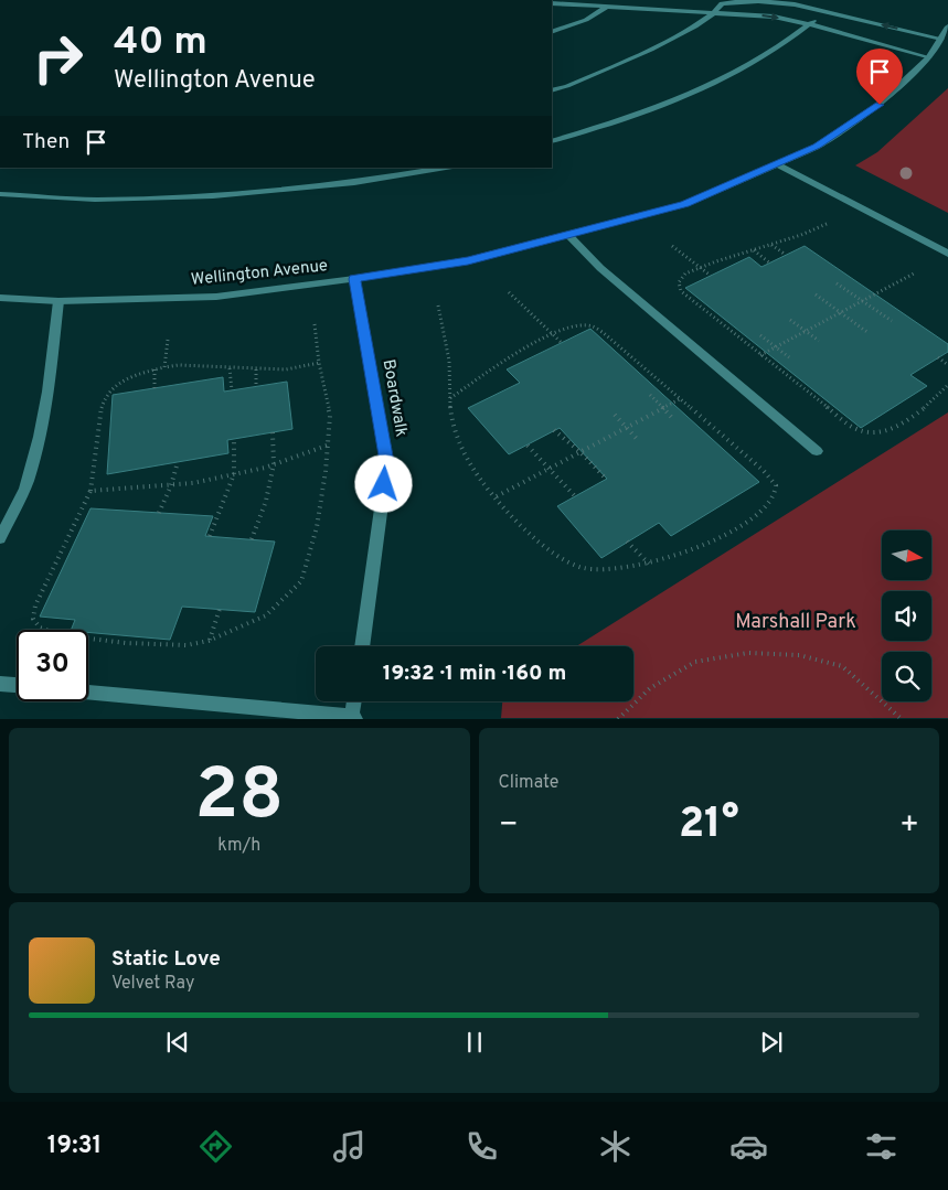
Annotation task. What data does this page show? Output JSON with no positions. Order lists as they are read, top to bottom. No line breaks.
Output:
{"streets":{"street":["Wellington Avenue","Boardwalk"]},"crossings":[["Wellington Avenue","Boardwalk"]],"parks":["Marshall Park"],"north":"right","page":{"turn":["40 m","Wellington Avenue"],"then":"Then","limit":"30","trip":"19:32 · 1 min · 160 m","tile":[["28","km/h"],"Climate"],"heat":["−","21°","+"],"song":["Static Love","Velvet Ray"],"tabs":"19:31"}}
